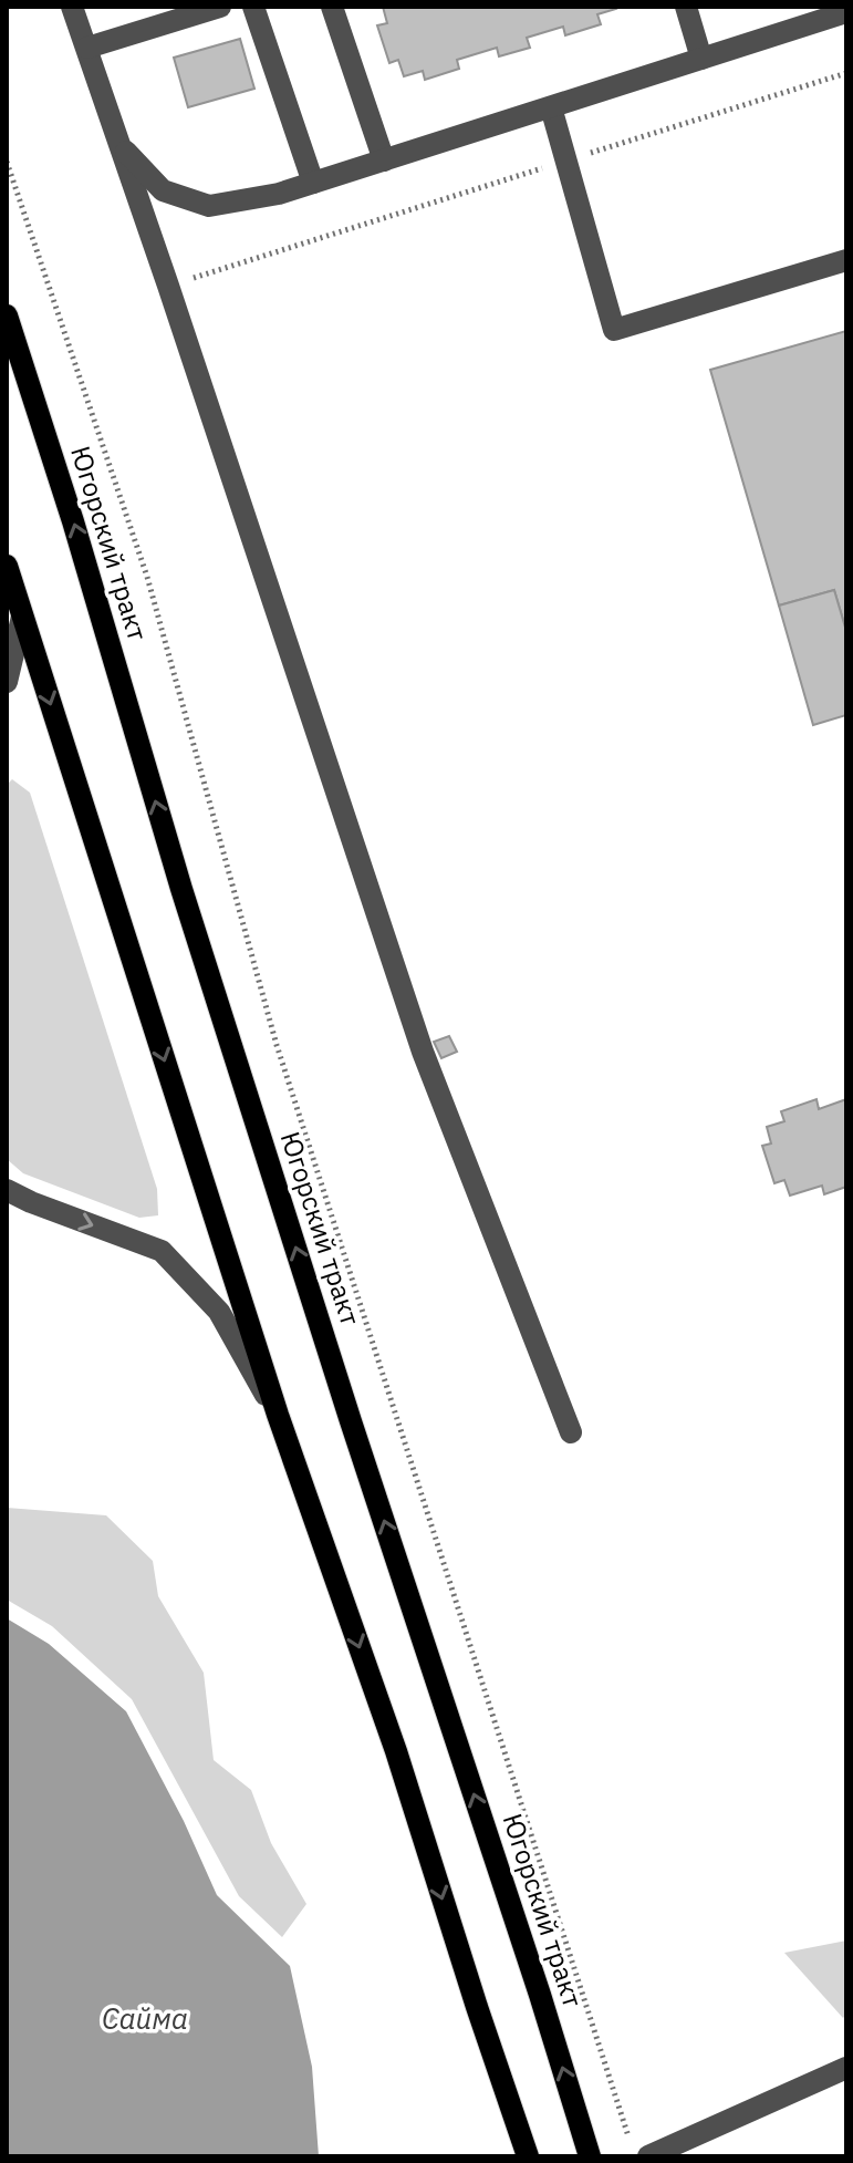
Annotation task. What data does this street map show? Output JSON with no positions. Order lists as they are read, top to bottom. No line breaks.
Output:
{"streets":{"main road":["Югорский тракт"]},"water":["Сайма"]}
